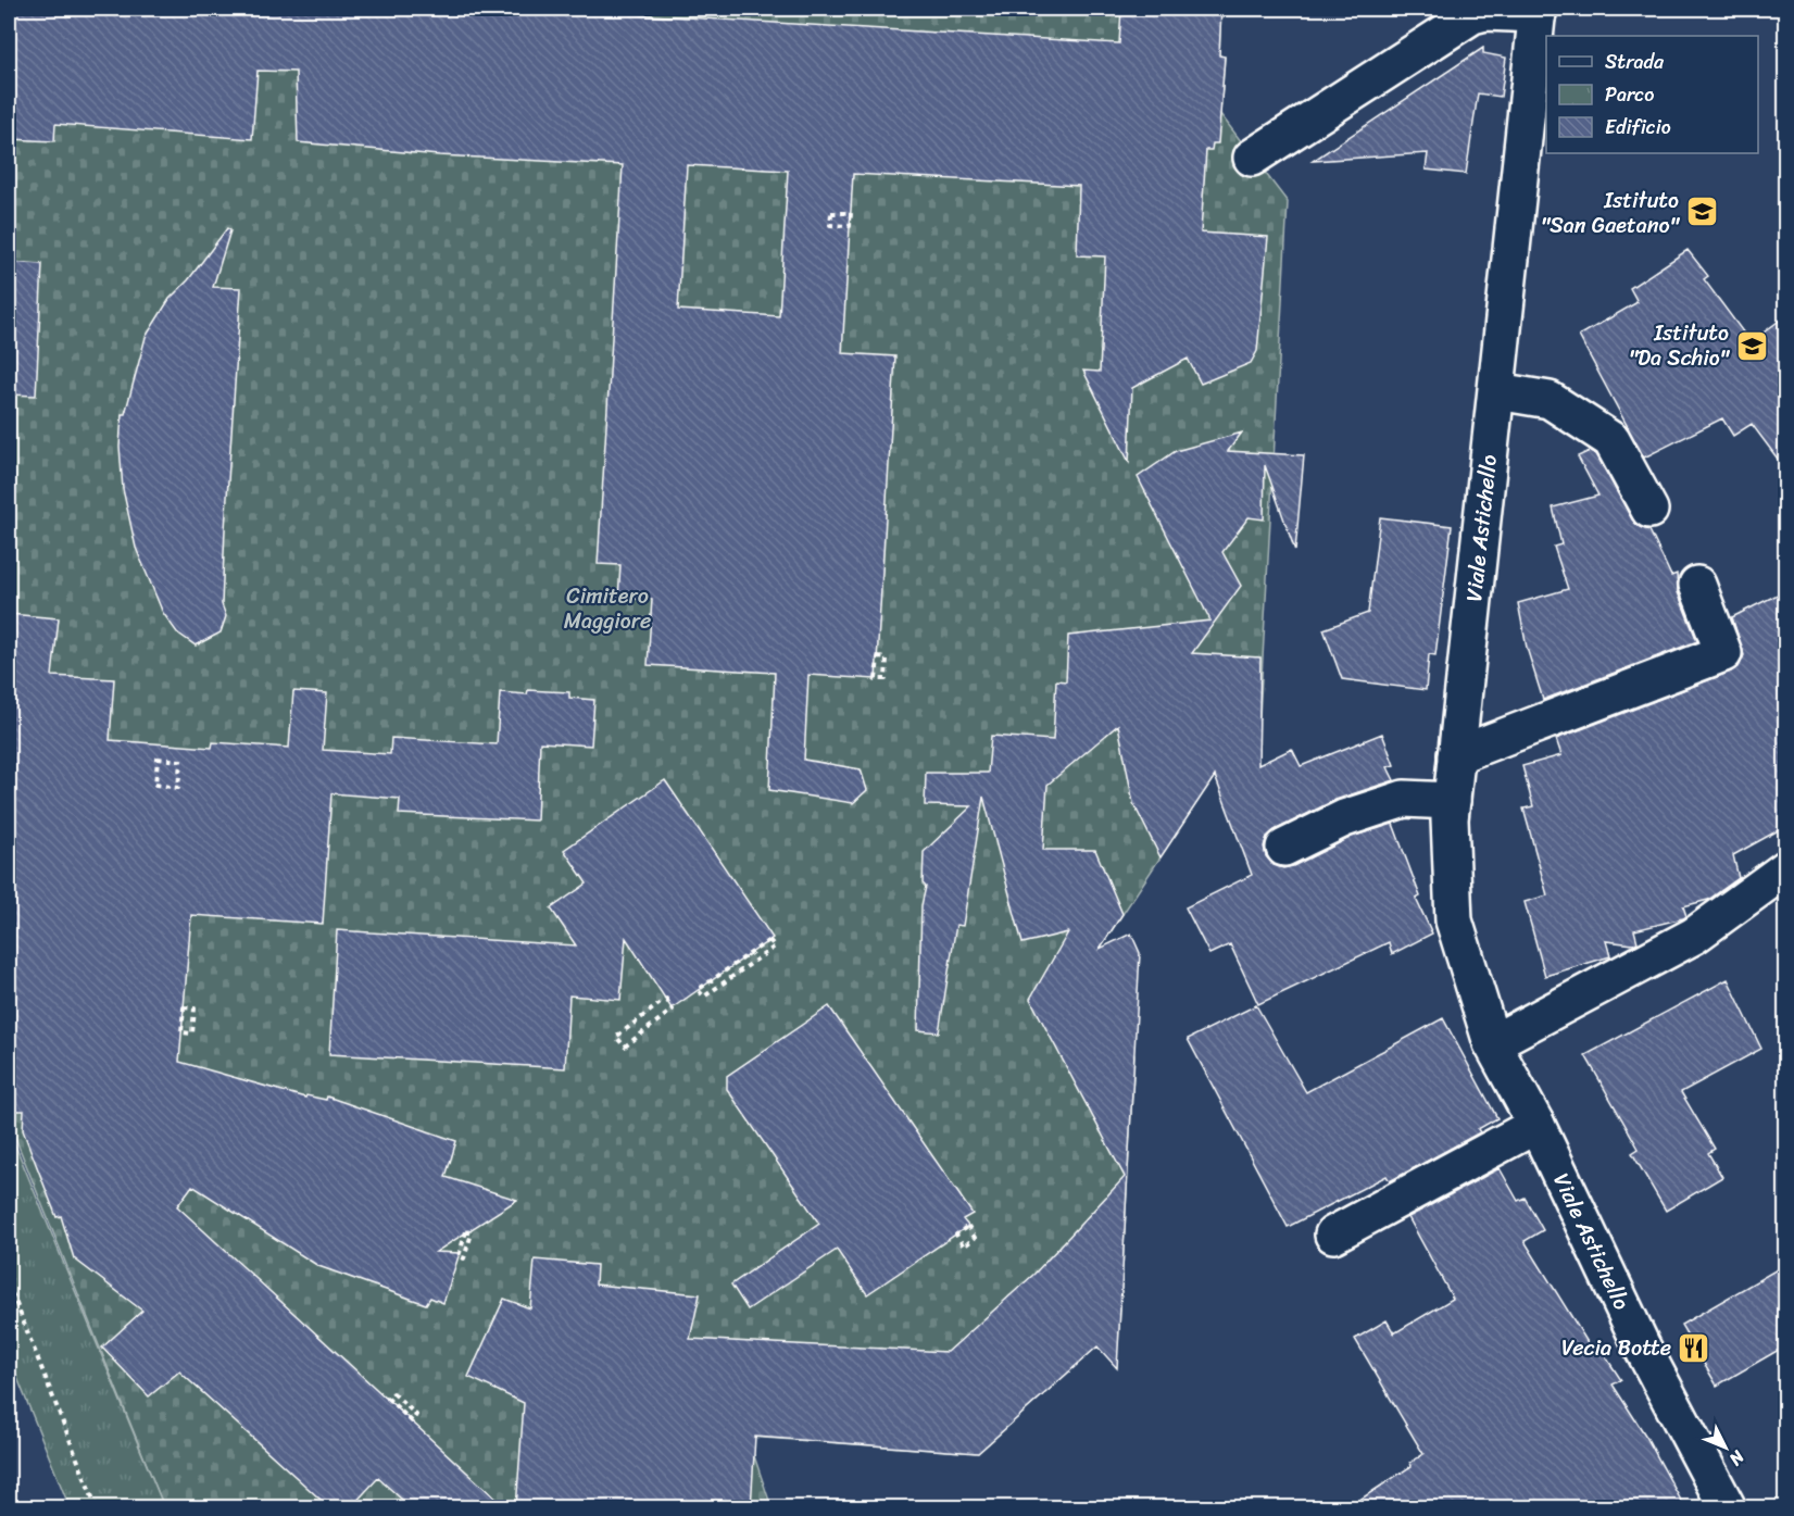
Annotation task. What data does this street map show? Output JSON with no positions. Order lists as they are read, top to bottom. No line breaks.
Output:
{"streets":{"street":["Viale Astichello"]},"parks":["Cimitero Maggiore"],"places":{"school or university":["Istituto \"San Gaetano\"","Istituto \"Da Schio\""],"restaurant":["Vecia Botte"]},"legend":["Strada","Parco","Edificio"],"north":"bottom right"}
